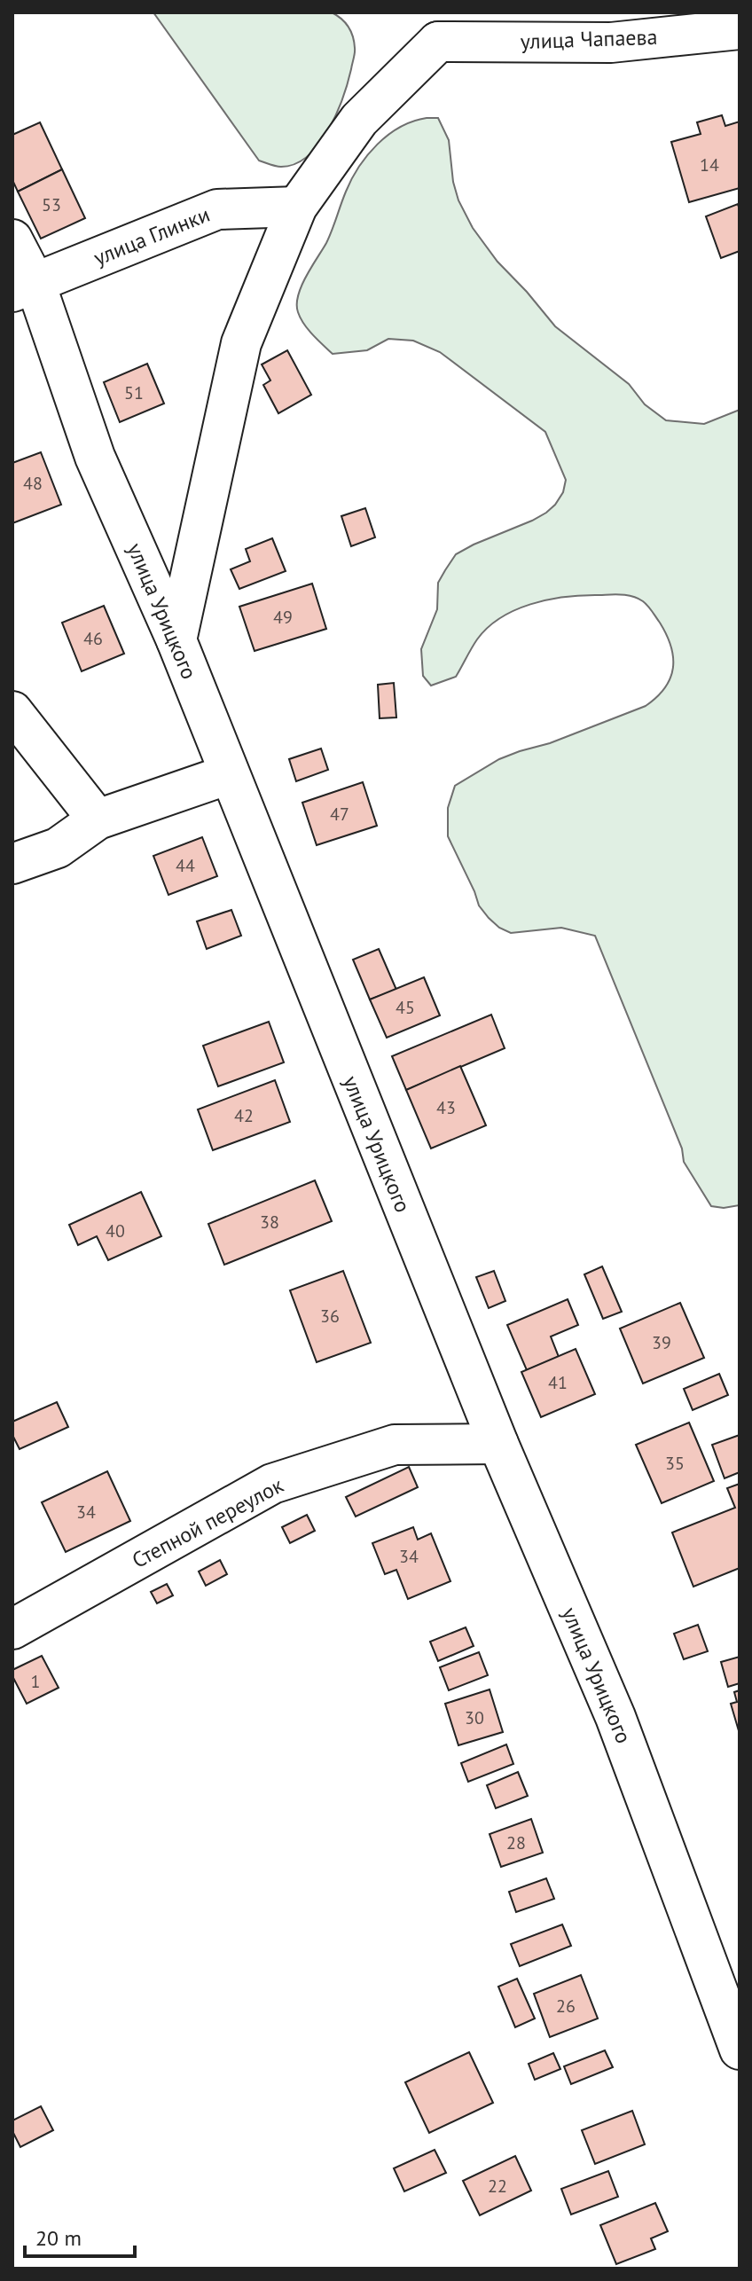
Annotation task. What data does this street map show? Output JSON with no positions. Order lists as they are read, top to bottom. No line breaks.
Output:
{"streets":{"street":["улица Чапаева","улица Глинки","улица Урицкого","Степной переулок"]},"crossings":[["улица Глинки","улица Урицкого"],["улица Урицкого","Степной переулок"]],"house_numbers":["14","53","51","48","49","46","47","44","45","43","42","38","40","36","39","41","35","34","34","1","30","28","26","22"],"scale_bar":"20 m"}
